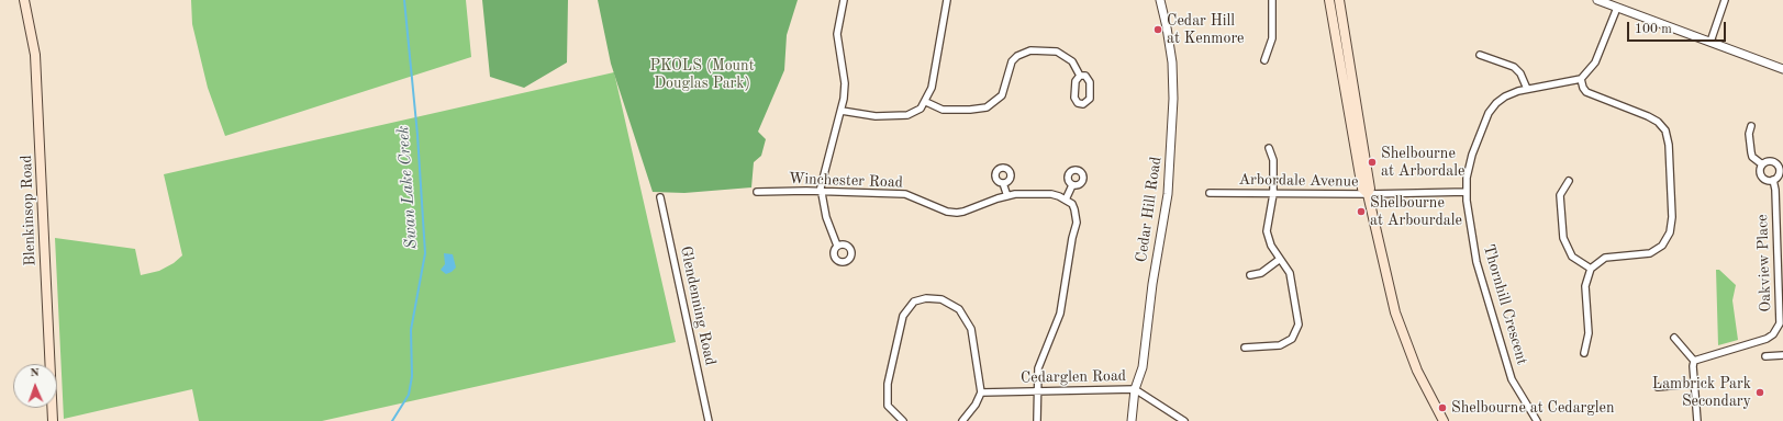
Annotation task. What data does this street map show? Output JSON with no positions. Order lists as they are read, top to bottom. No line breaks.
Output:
{"streets":{"main road":["Blenkinsop Road"],"street":["Winchester Road","Arbordale Avenue","Cedar Hill Road","Oakview Place","Thornhill Crescent","Glendenning Road","Cedarglen Road"]},"crossings":[["Arbordale Avenue","Thornhill Crescent"],["Cedar Hill Road","Cedarglen Road"]],"water":["Swan Lake Creek"],"parks":["PKOLS (Mount Douglas Park)"],"places":["Cedar Hill at Kenmore","Shelbourne at Arbordale","Shelbourne at Arbourdale","Lambrick Park Secondary","Shelbourne at Cedarglen"],"scale_bar":"100 m","north":"top"}
